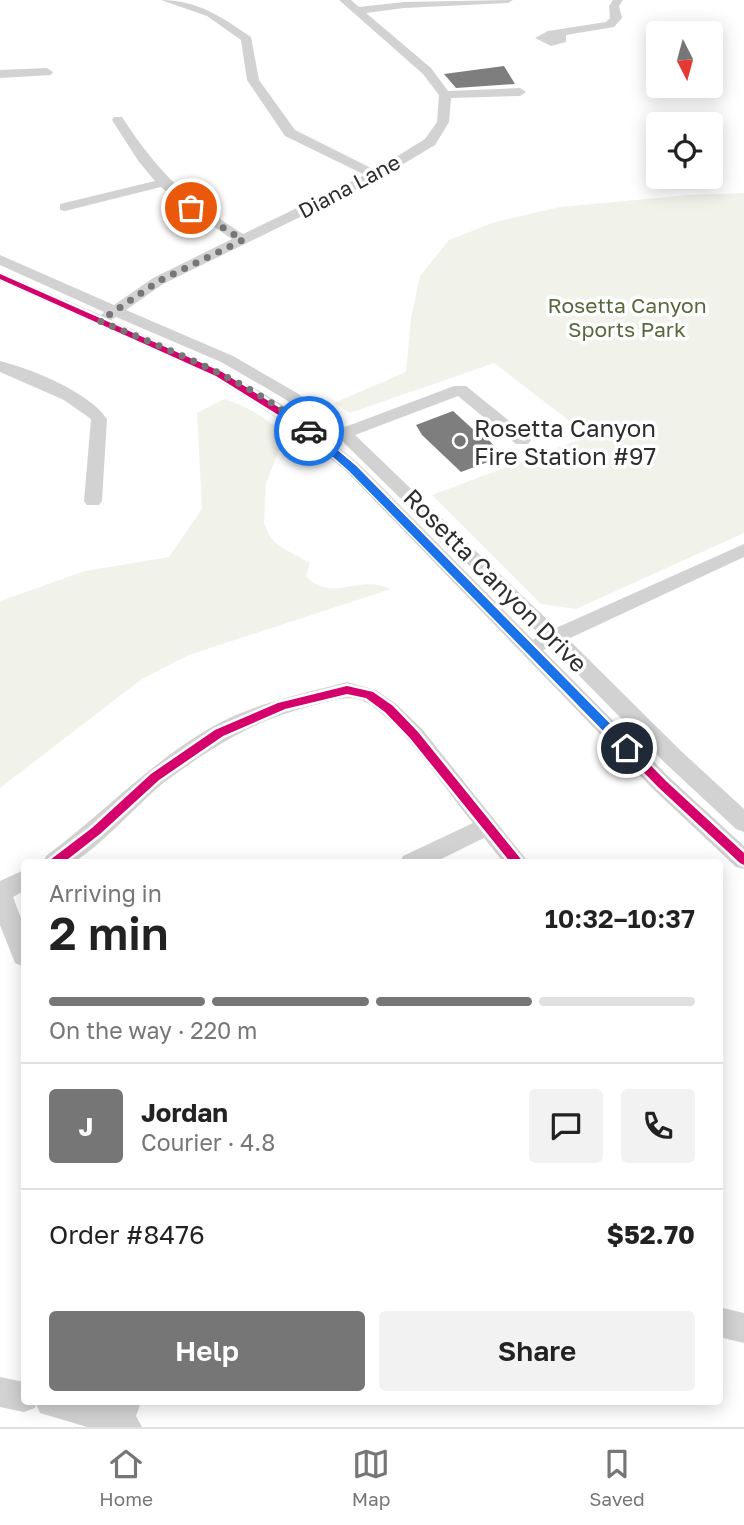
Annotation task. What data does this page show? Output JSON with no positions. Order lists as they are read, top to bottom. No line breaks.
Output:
{"streets":{"street":["Diana Lane","Rosetta Canyon Drive"]},"crossings":[["Diana Lane","Rosetta Canyon Drive"]],"parks":["Rosetta Canyon Sports Park"],"places":["Rosetta Canyon Fire Station #97"],"north":"bottom","page":{"heading":["2 min","Arriving in","10:32–10:37"],"panel":["Jordan","Courier · 4.8","Order #8476","$52.70"],"bar":"On the way · 220 m","round":"J","buttons":["Help","Share"],"tabs":["Home","Map","Saved"]}}
